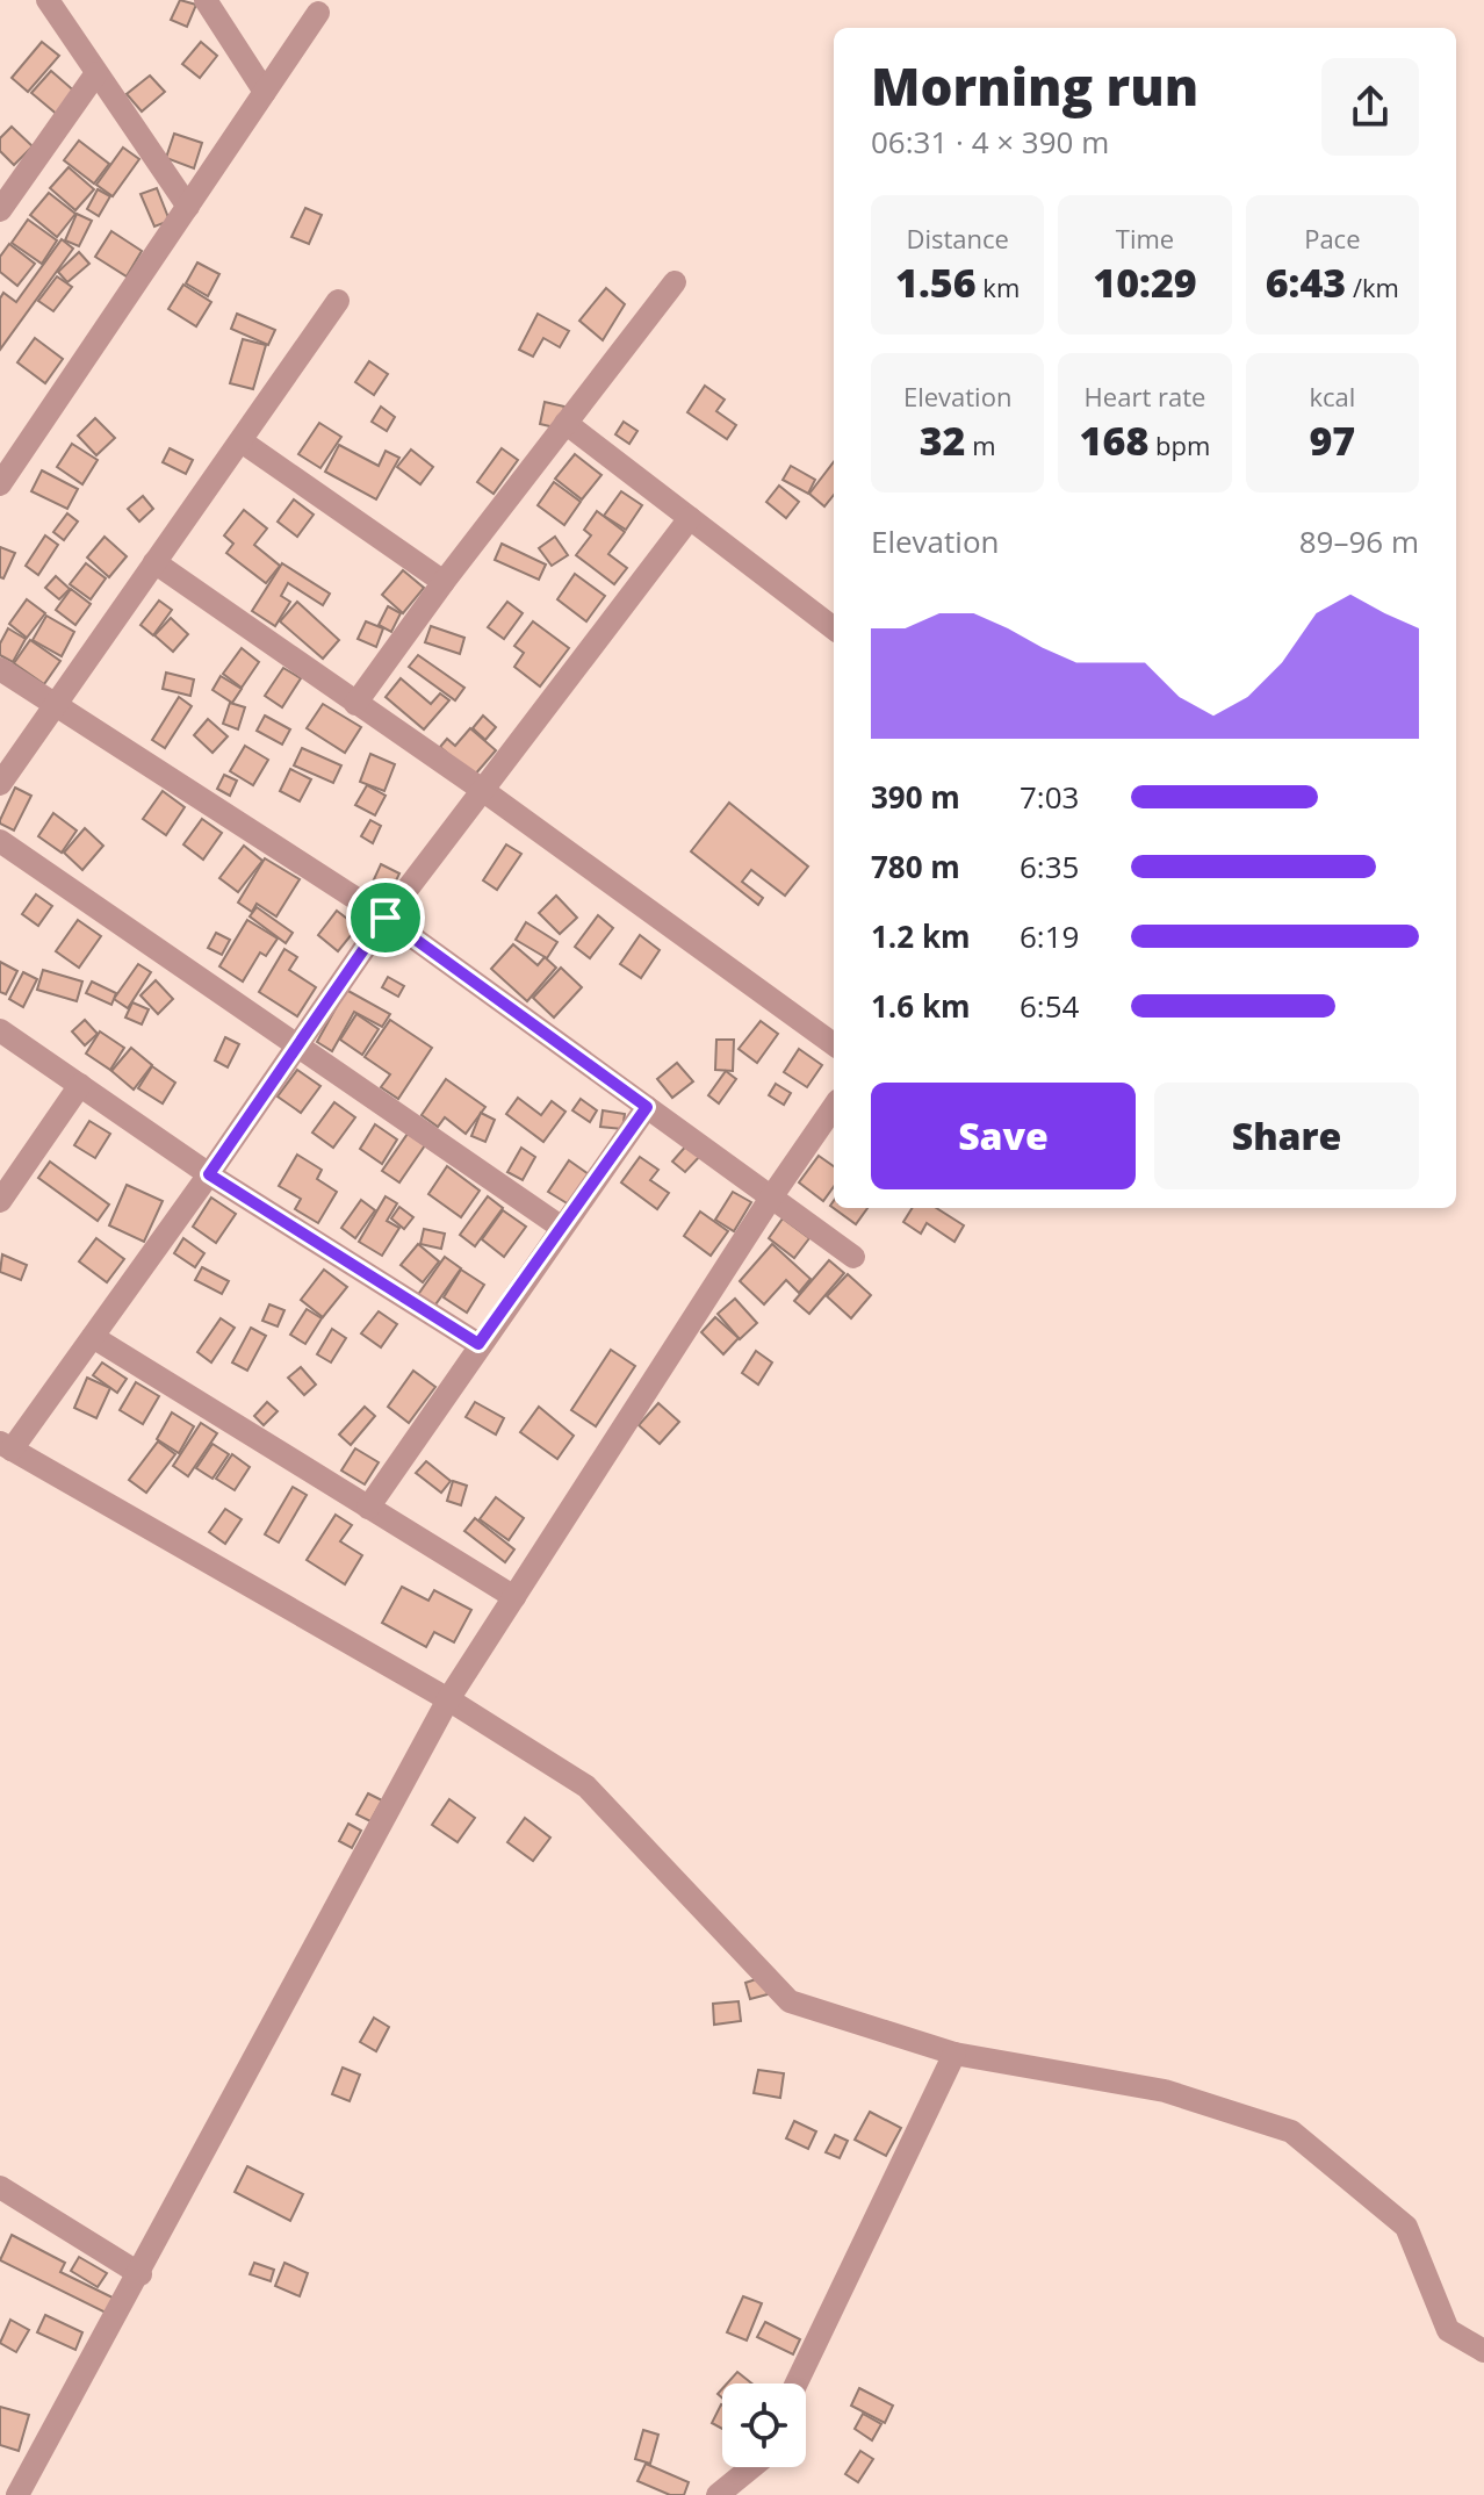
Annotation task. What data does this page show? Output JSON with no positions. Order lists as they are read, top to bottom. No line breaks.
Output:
{"page":{"heading":["Morning run","06:31 · 4 × 390 m"],"stats":[["Distance","1.56 km"],["Time","10:29"],["Pace","6:43 /km"],["Elevation","32 m"],["Heart rate","168 bpm"],["kcal","97"]],"chart":["Elevation","89–96 m"],"list":[{"name":"390 m","note":"7:03"},{"name":"780 m","note":"6:35"},{"name":"1.2 km","note":"6:19"},{"name":"1.6 km","note":"6:54"}],"buttons":["Save","Share"]}}
